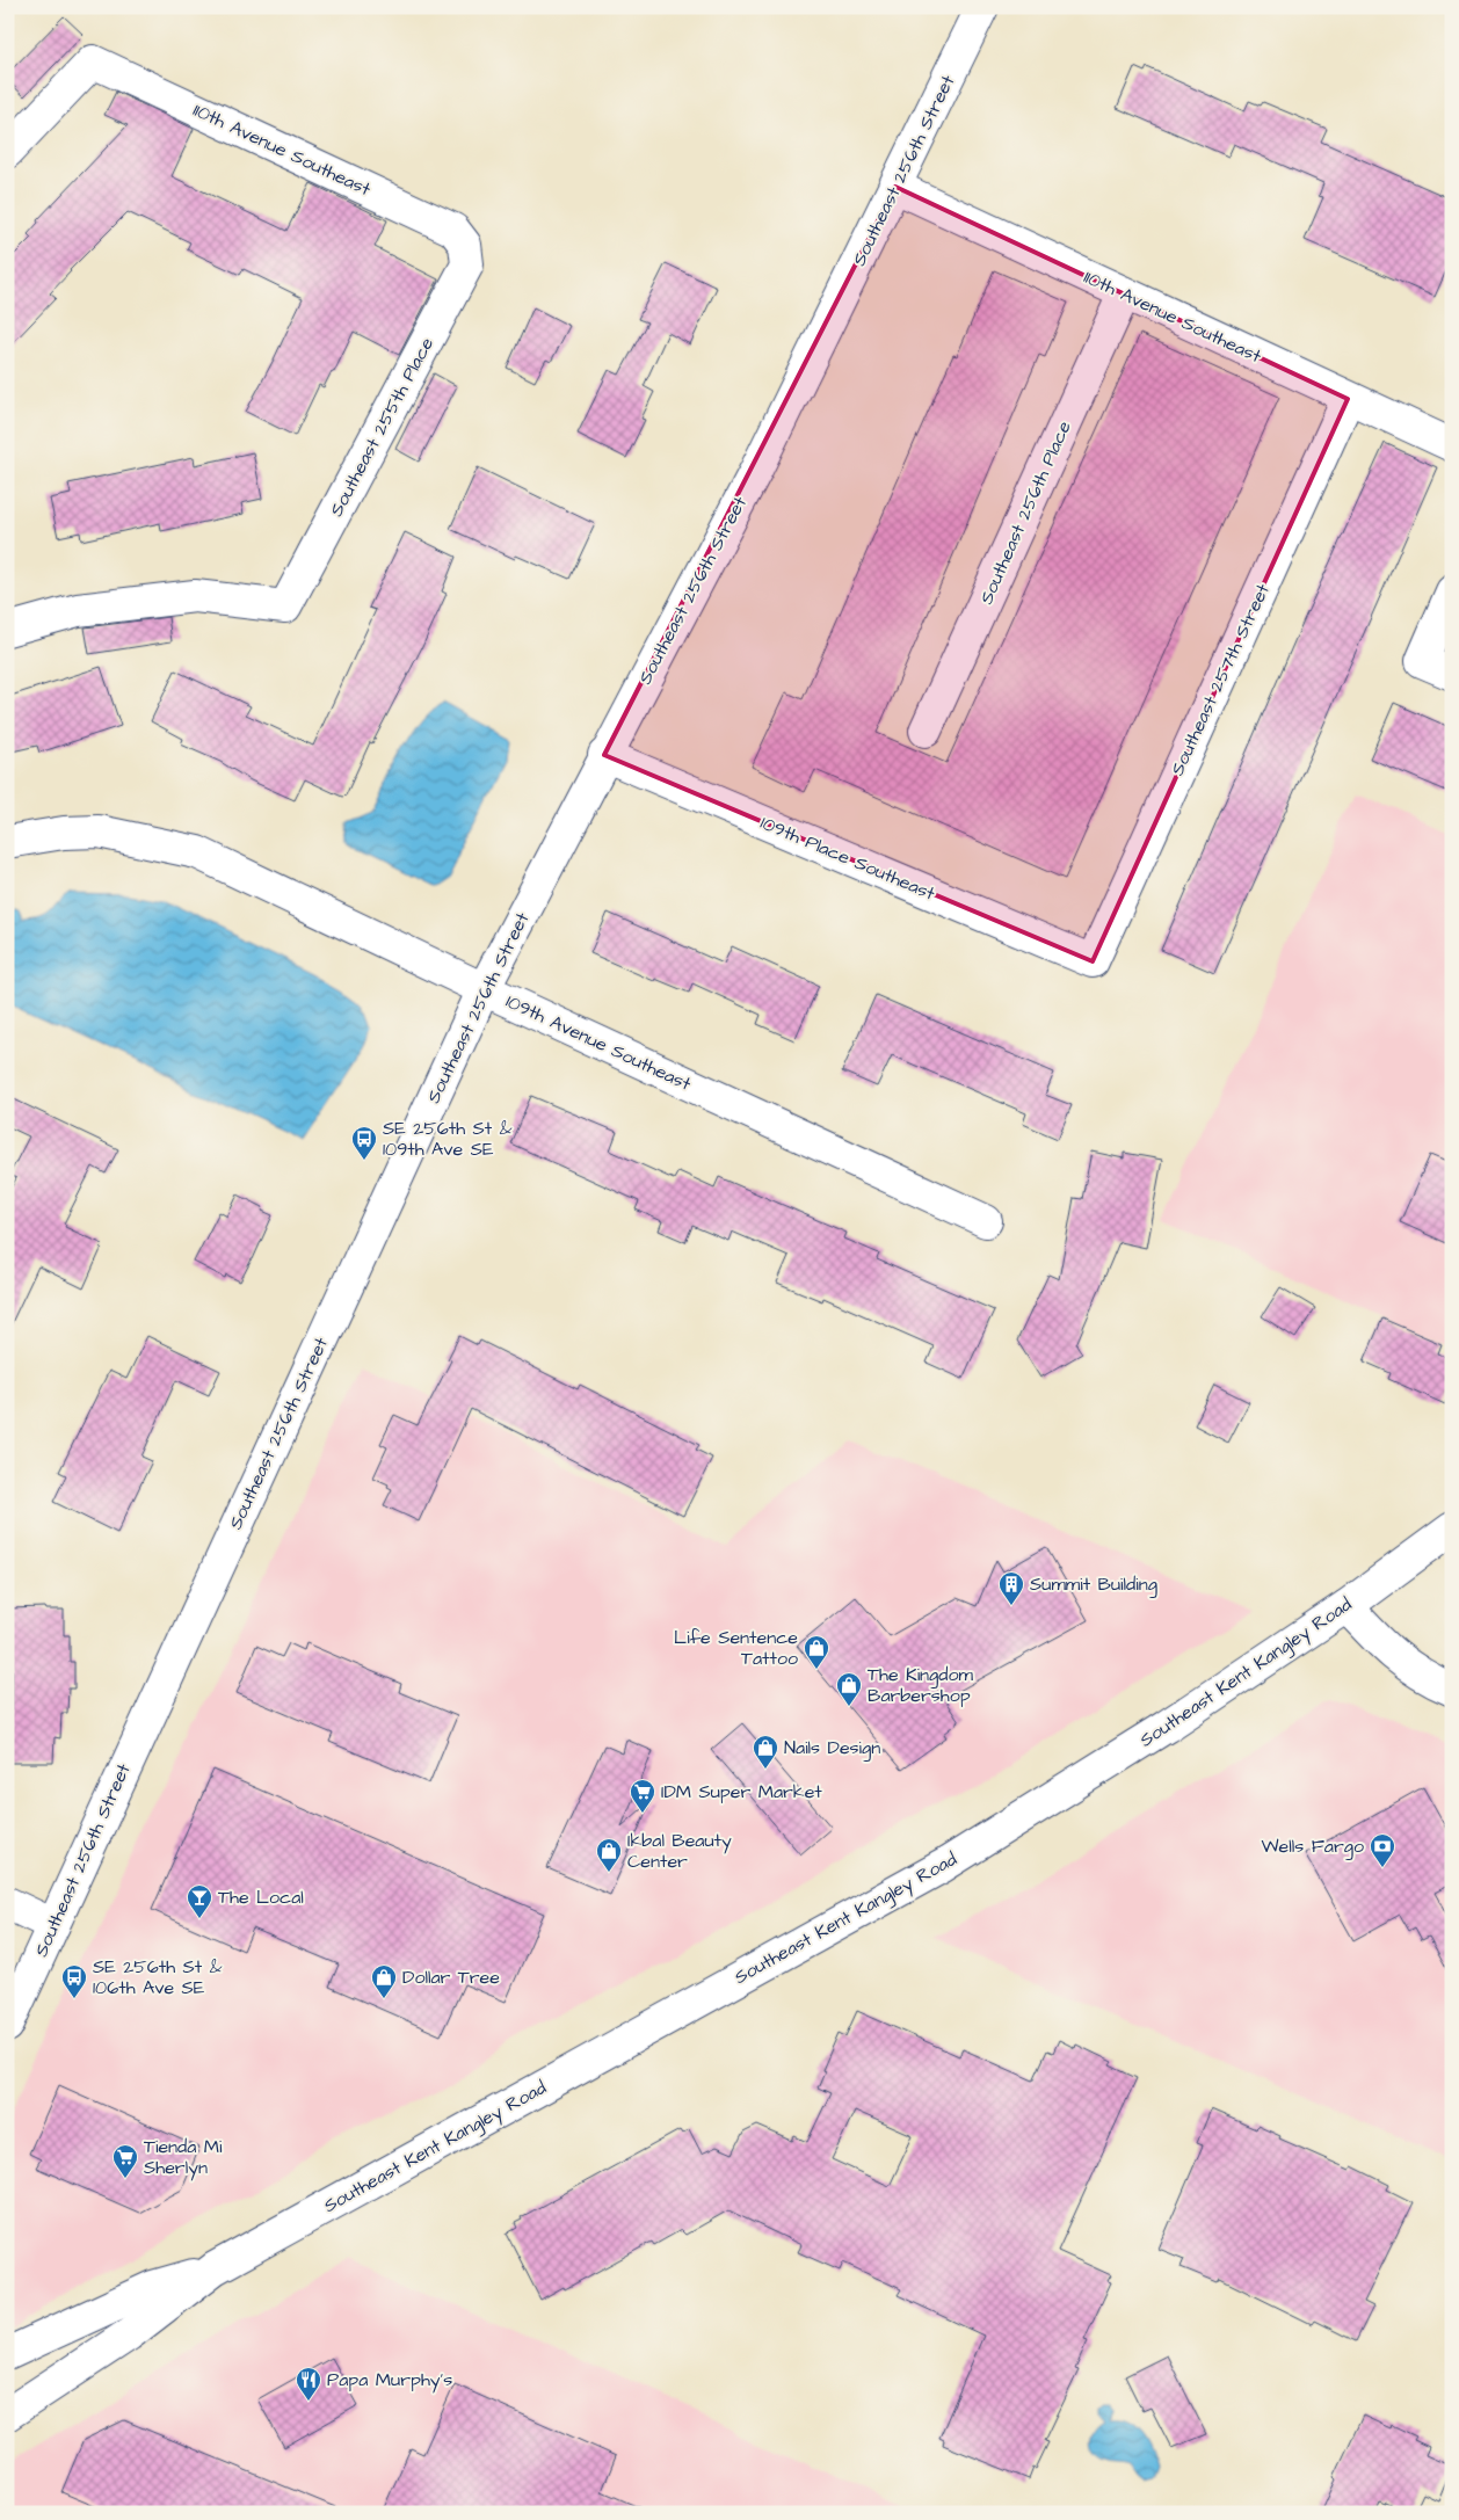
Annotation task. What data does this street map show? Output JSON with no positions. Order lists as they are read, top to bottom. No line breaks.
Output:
{"streets":{"street":["110th Avenue Southeast","Southeast 256th Street","Southeast 255th Place","Southeast 256th Place","Southeast 257th Street","109th Place Southeast","109th Avenue Southeast","Southeast Kent Kangley Road"]},"crossings":[["110th Avenue Southeast","Southeast 256th Street"],["110th Avenue Southeast","Southeast 255th Place"],["110th Avenue Southeast","Southeast 256th Place"],["110th Avenue Southeast","Southeast 257th Street"],["Southeast 256th Street","109th Place Southeast"],["Southeast 256th Street","109th Avenue Southeast"],["Southeast 257th Street","109th Place Southeast"]],"places":{"bus stop":["SE 256th St & 109th Ave SE","SE 256th St & 106th Ave SE"],"building":["Summit Building"],"shop":["Life Sentence Tattoo","The Kingdom Barbershop","Nails Design","Ikbal Beauty Center","Dollar Tree"],"supermarket":["IDM Super Market","Tienda Mi Sherlyn"],"bank":["Wells Fargo"],"bar":["The Local"],"restaurant":["Papa Murphy's"]}}
